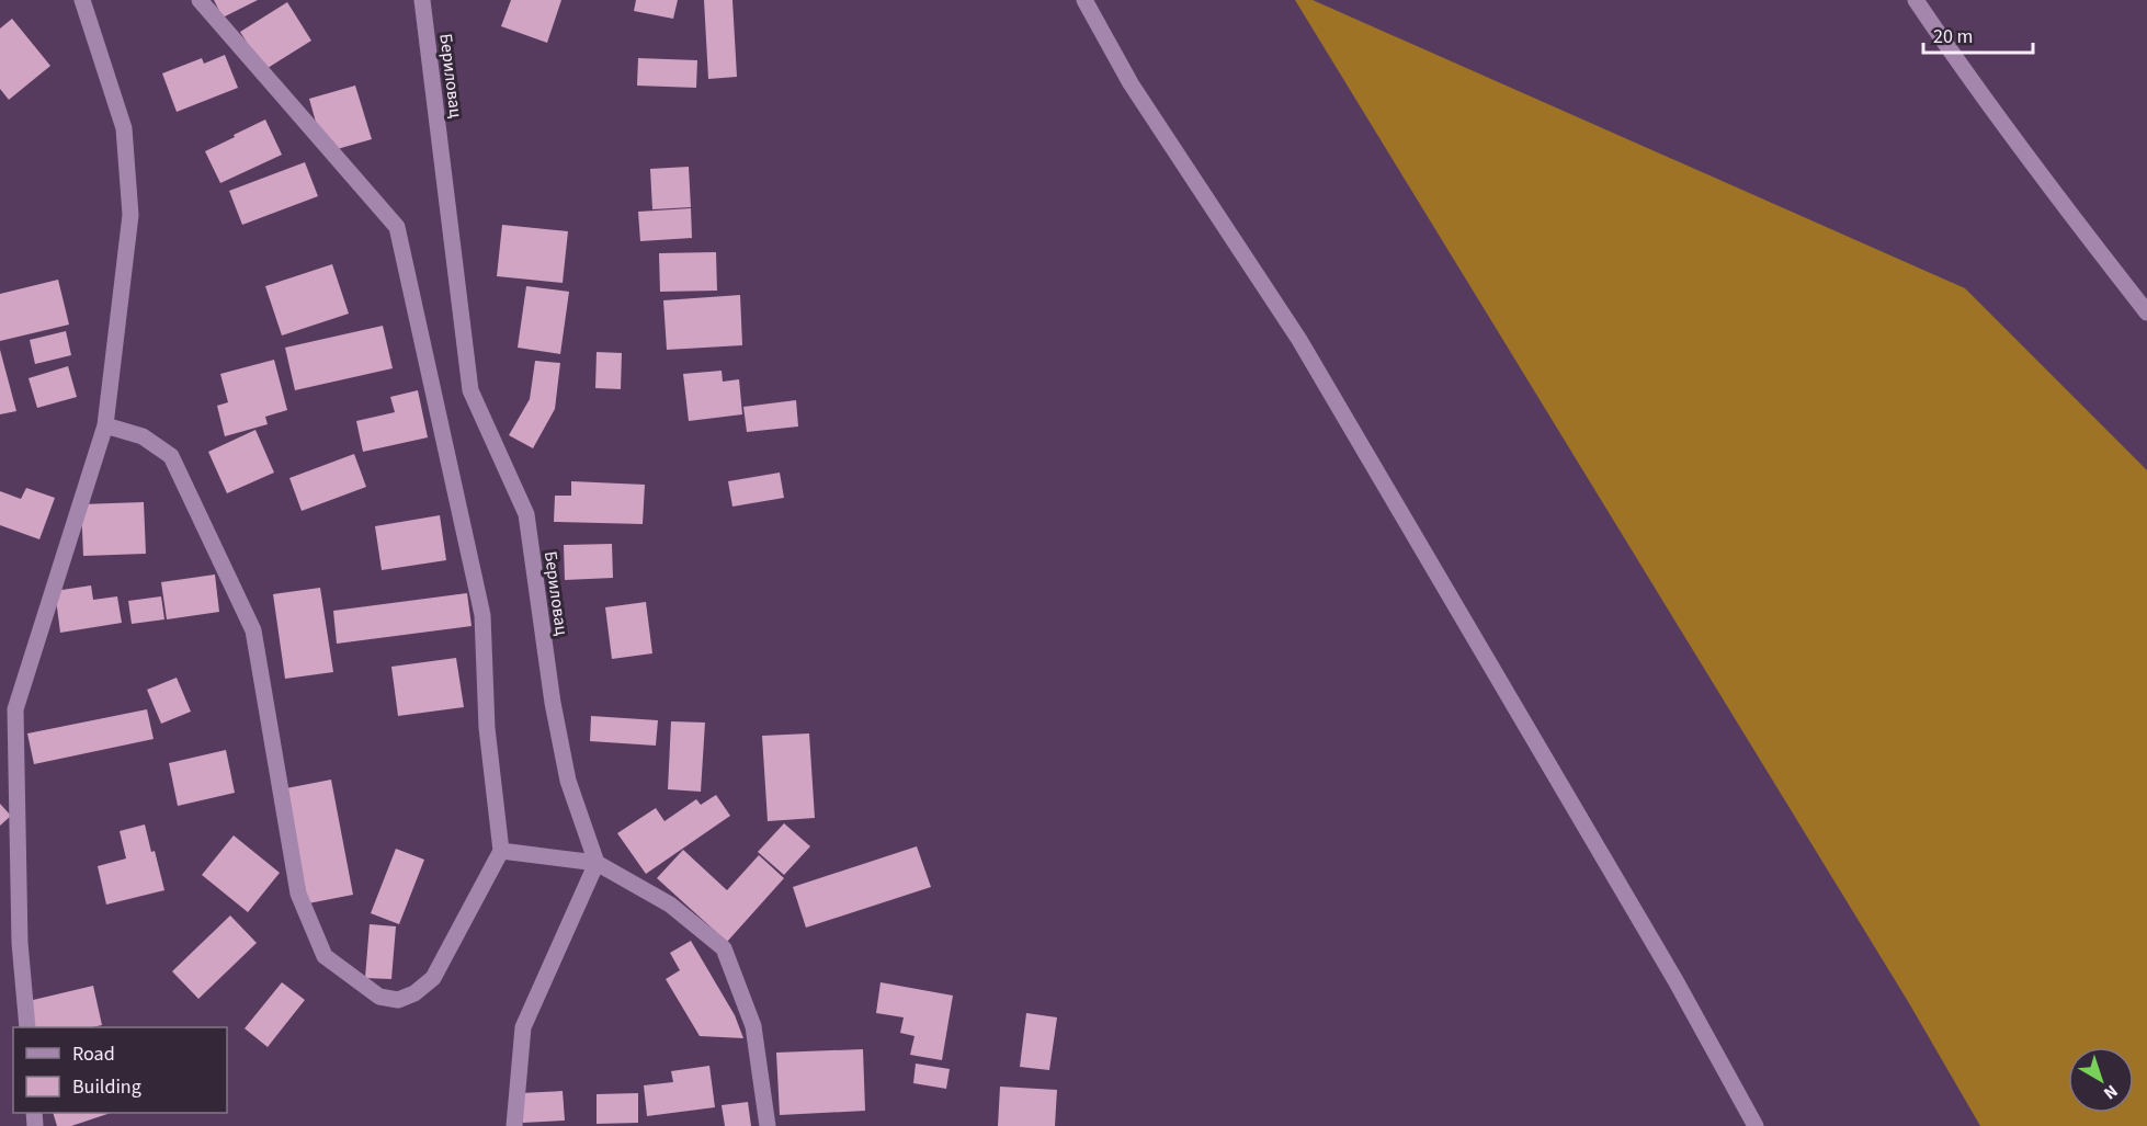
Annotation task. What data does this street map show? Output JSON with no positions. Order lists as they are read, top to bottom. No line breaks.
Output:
{"streets":{"street":["Бериловац"]},"legend":["Road","Building"],"scale_bar":"20 m","north":"bottom right"}
